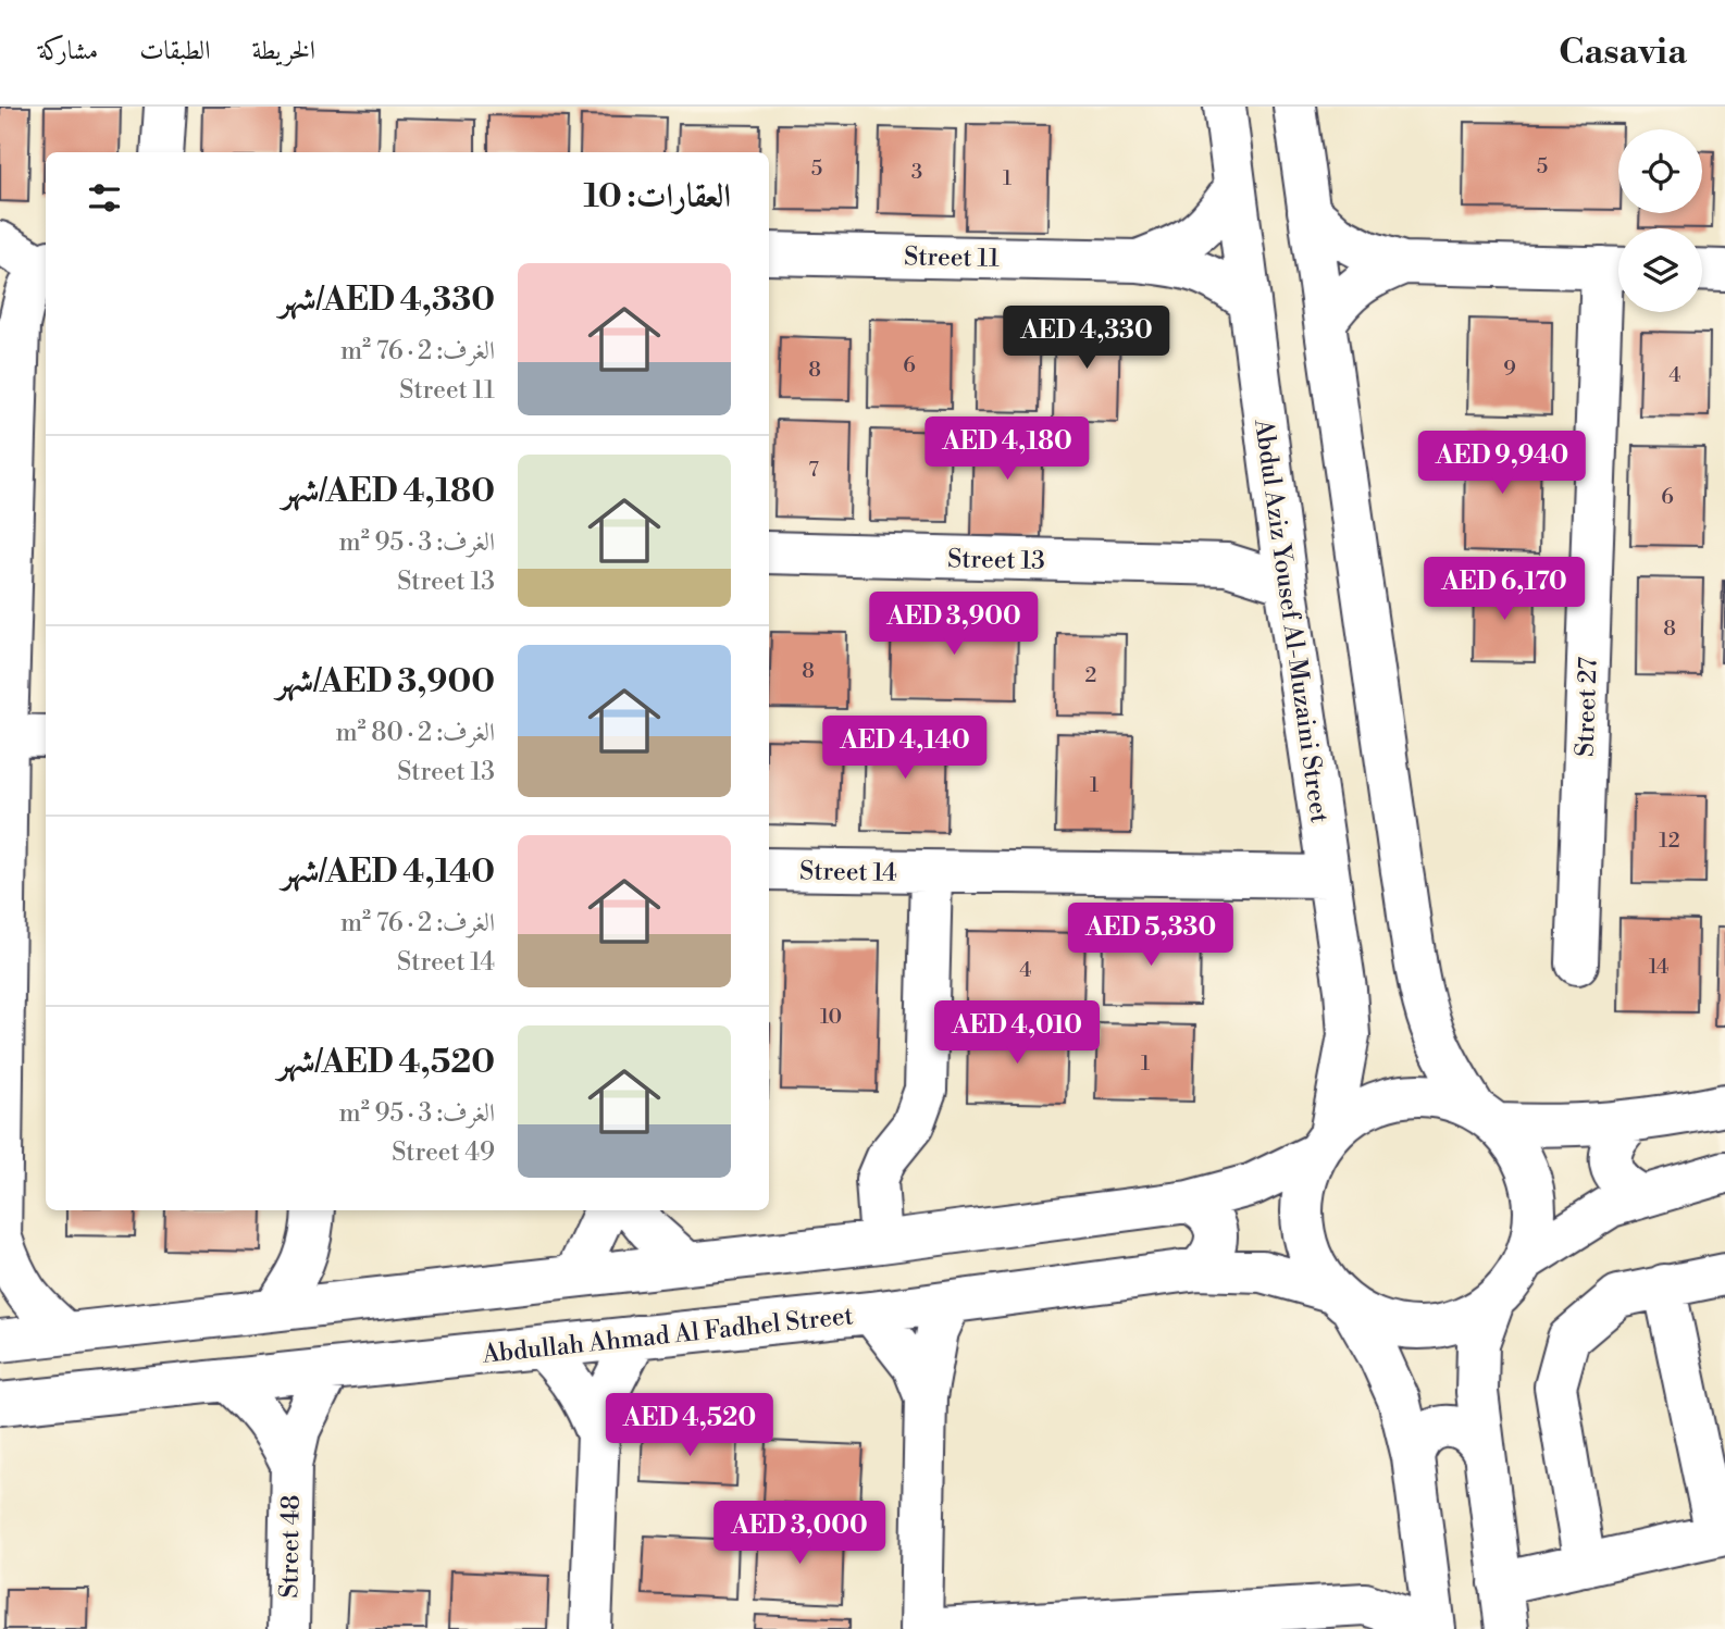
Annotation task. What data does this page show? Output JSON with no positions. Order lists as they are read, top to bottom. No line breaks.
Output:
{"streets":{"street":["Street 11","Street 13","Abdul Aziz Yousef Al-Muzaini Street","Street 27","Street 14","Abdullah Ahmad Al Fadhel Street","Street 48"]},"crossings":[["Street 11","Abdul Aziz Yousef Al-Muzaini Street"],["Street 13","Abdul Aziz Yousef Al-Muzaini Street"],["Abdul Aziz Yousef Al-Muzaini Street","Street 14"],["Abdul Aziz Yousef Al-Muzaini Street","Abdullah Ahmad Al Fadhel Street"],["Abdullah Ahmad Al Fadhel Street","Street 48"]],"house_numbers":["5","5","3","1","6","9","8","4","7","6","8","8","2","1","12","14","4","10","1"],"page":{"header":"Casavia","nav":["الخريطة","الطبقات","مشاركة"],"heading":"العقارات: 10","list":[{"name":"AED 4,330/شهر","note":"الغرف: 2 · 76 m² · Street 11"},{"name":"AED 4,180/شهر","note":"الغرف: 3 · 95 m² · Street 13"},{"name":"AED 3,900/شهر","note":"الغرف: 2 · 80 m² · Street 13"},{"name":"AED 4,140/شهر","note":"الغرف: 2 · 76 m² · Street 14"},{"name":"AED 4,520/شهر","note":"الغرف: 3 · 95 m² · Street 49"}],"price":["AED 4,330","AED 4,180","AED 9,940","AED 6,170","AED 3,900","AED 4,140","AED 5,330","AED 4,010","AED 4,520","AED 3,000"]}}
